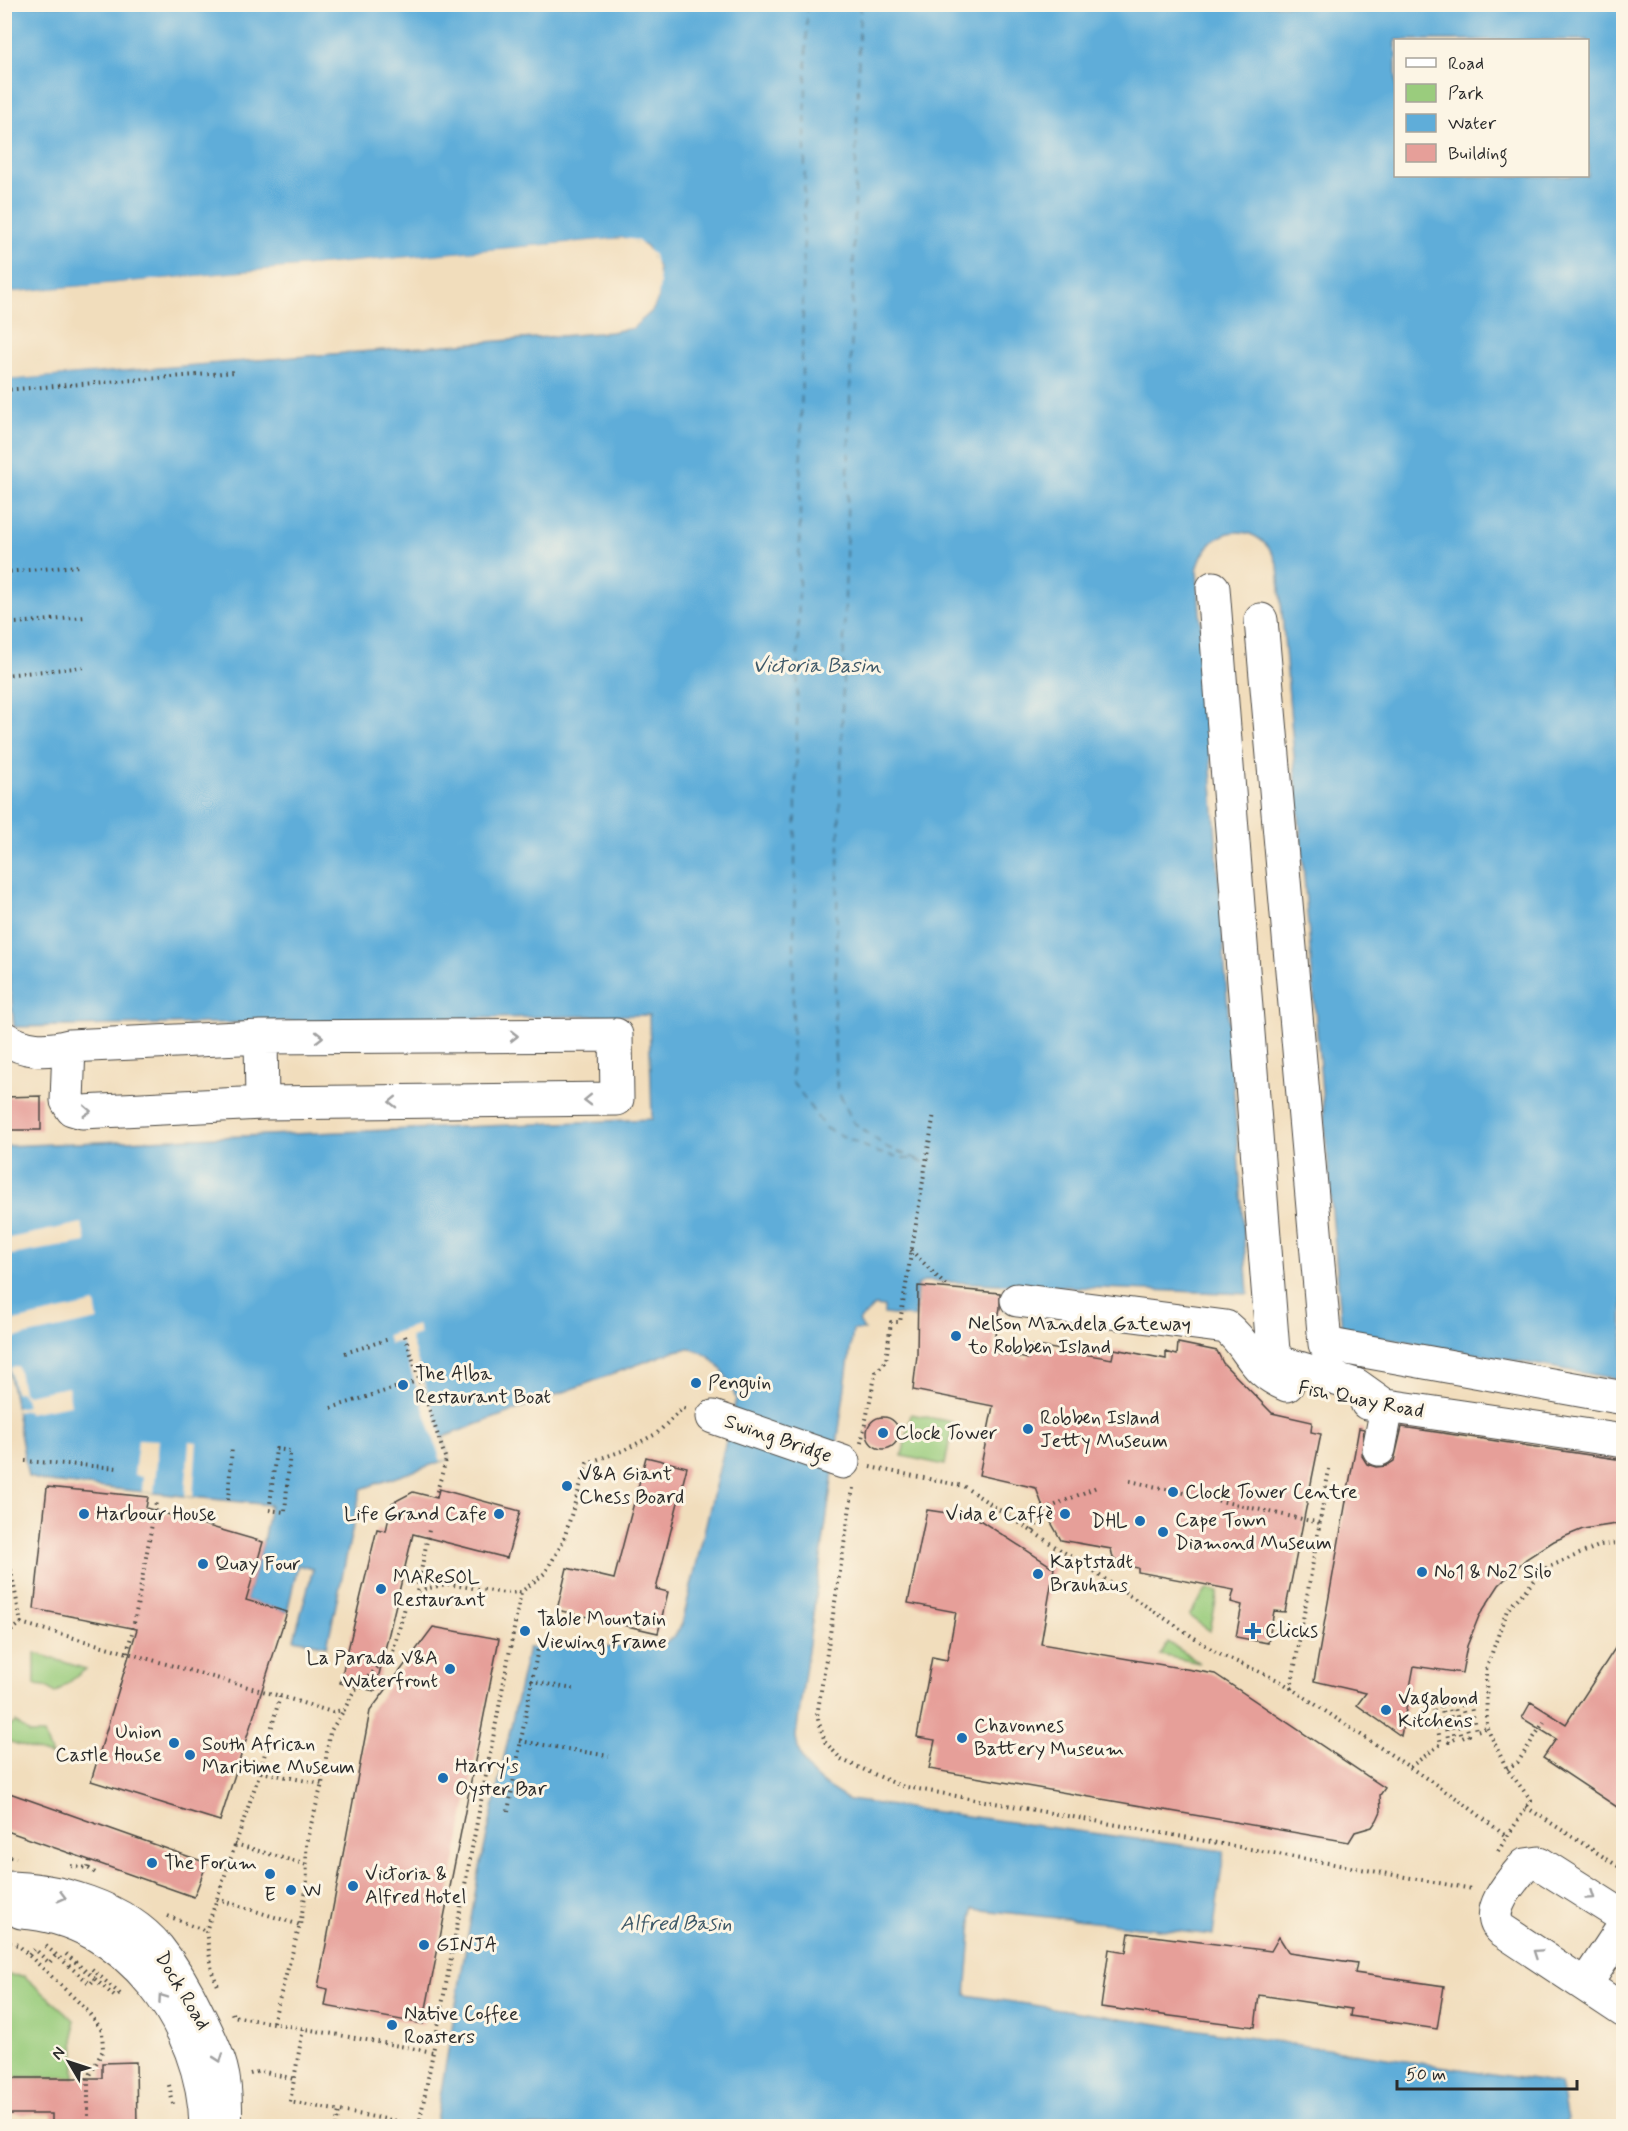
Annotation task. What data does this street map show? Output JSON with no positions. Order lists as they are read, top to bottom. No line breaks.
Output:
{"streets":{"street":["Fish Quay Road","Swing Bridge","Dock Road"]},"water":["Victoria Basin","Alfred Basin"],"places":{"other":["Nelson Mandela Gateway to Robben Island","Penguin","The Alba Restaurant Boat","Robben Island Jetty Museum","Clock Tower","V&A Giant Chess Board","Clock Tower Centre","Harbour House","Life Grand Cafe","Vida e Caffè","DHL","Cape Town Diamond Museum","Quay Four","No1 & No2 Silo","Kaptstadt Brauhaus","MAReSOL Restaurant","Table Mountain Viewing Frame","La Parada V&A Waterfront","Vagabond Kitchens","Chavonnes Battery Museum","Union Castle House","South African Maritime Museum","Harry's Oyster Bar","The Forum","E","Victoria & Alfred Hotel","W","GINJA","Native Coffee Roasters"],"health":["Clicks"]},"legend":["Road","Park","Water","Building"],"scale_bar":"50 m","north":"top left"}
